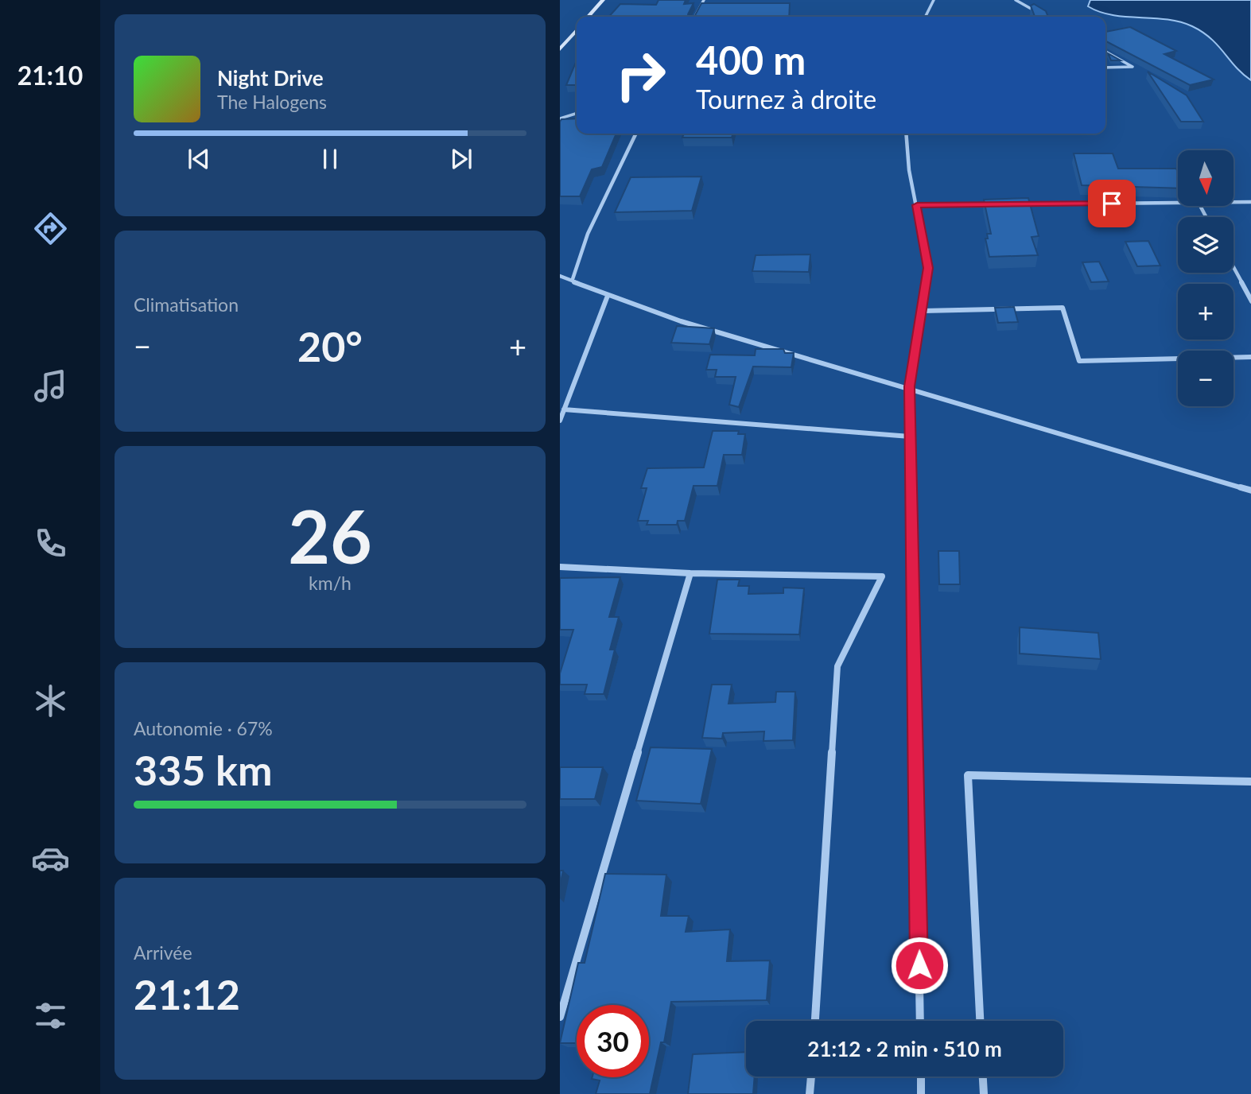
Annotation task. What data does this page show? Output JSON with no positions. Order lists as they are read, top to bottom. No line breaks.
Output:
{"north":"bottom","page":{"tabs":"21:10","turn":["400 m","Tournez à droite"],"song":["Night Drive","The Halogens"],"map_buttons":["+","−"],"tile":["Climatisation",["26","km/h"],["Autonomie · 67%","335 km"],["Arrivée","21:12"]],"heat":["−","20°","+"],"limit":"30","trip":"21:12 · 2 min · 510 m"}}
